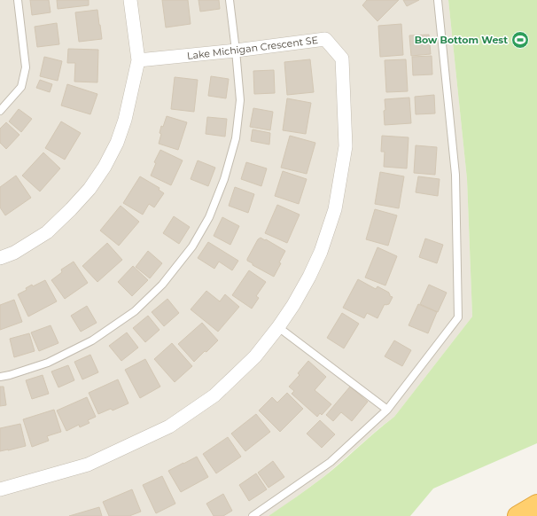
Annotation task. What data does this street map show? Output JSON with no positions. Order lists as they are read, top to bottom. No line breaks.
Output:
{"streets":{"street":["Lake Michigan Crescent SE"]},"places":{"sports":["Bow Bottom West"]}}
